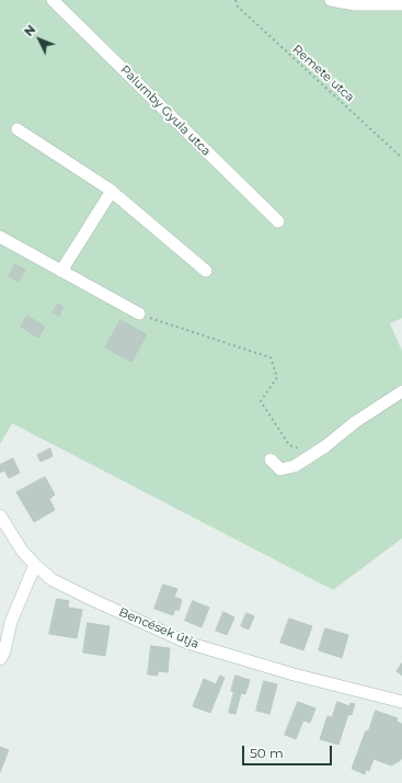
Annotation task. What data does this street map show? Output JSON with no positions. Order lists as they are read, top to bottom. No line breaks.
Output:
{"streets":{"street":["Palumby Gyula utca","Bencések útja"],"path":["Remete utca"]},"scale_bar":"50 m","north":"top left"}
